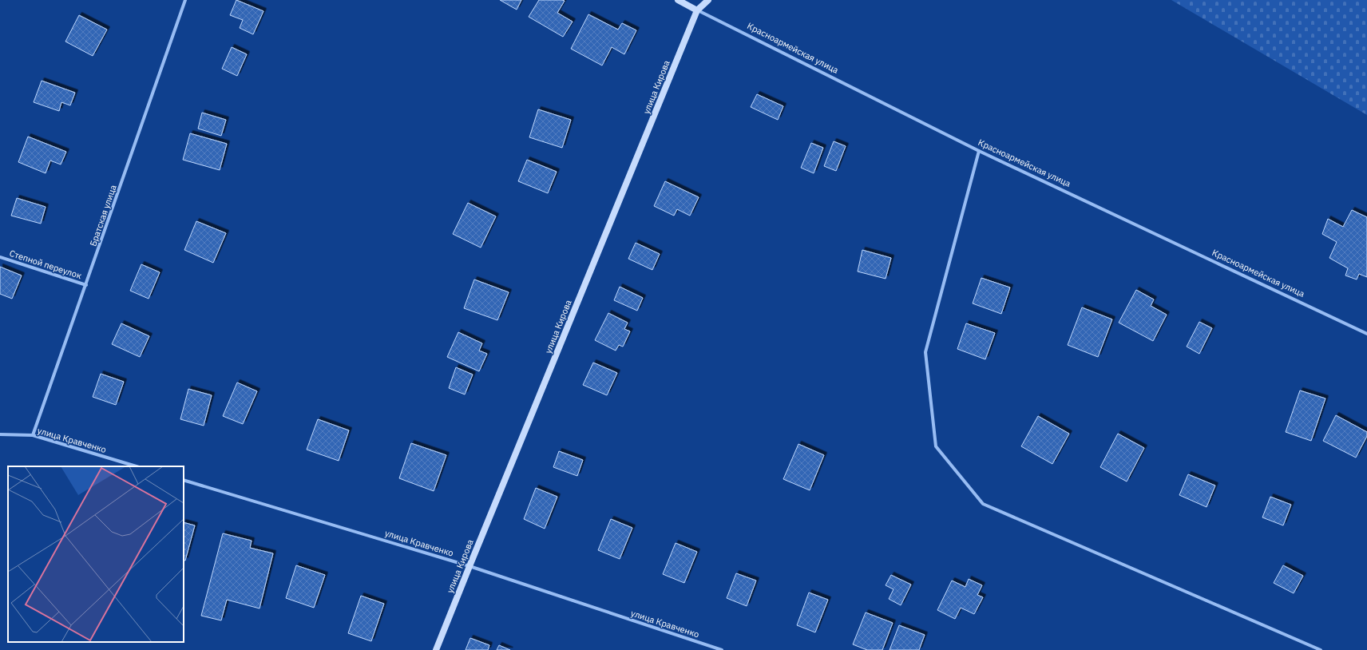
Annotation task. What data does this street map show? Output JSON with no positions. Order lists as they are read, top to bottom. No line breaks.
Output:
{"streets":{"street":["Красноармейская улица","улица Кирова","Братская улица","Степной переулок","улица Кравченко"]},"crossings":[["Красноармейская улица","улица Кирова"],["улица Кирова","улица Кравченко"],["Братская улица","Степной переулок"],["Братская улица","улица Кравченко"]]}
